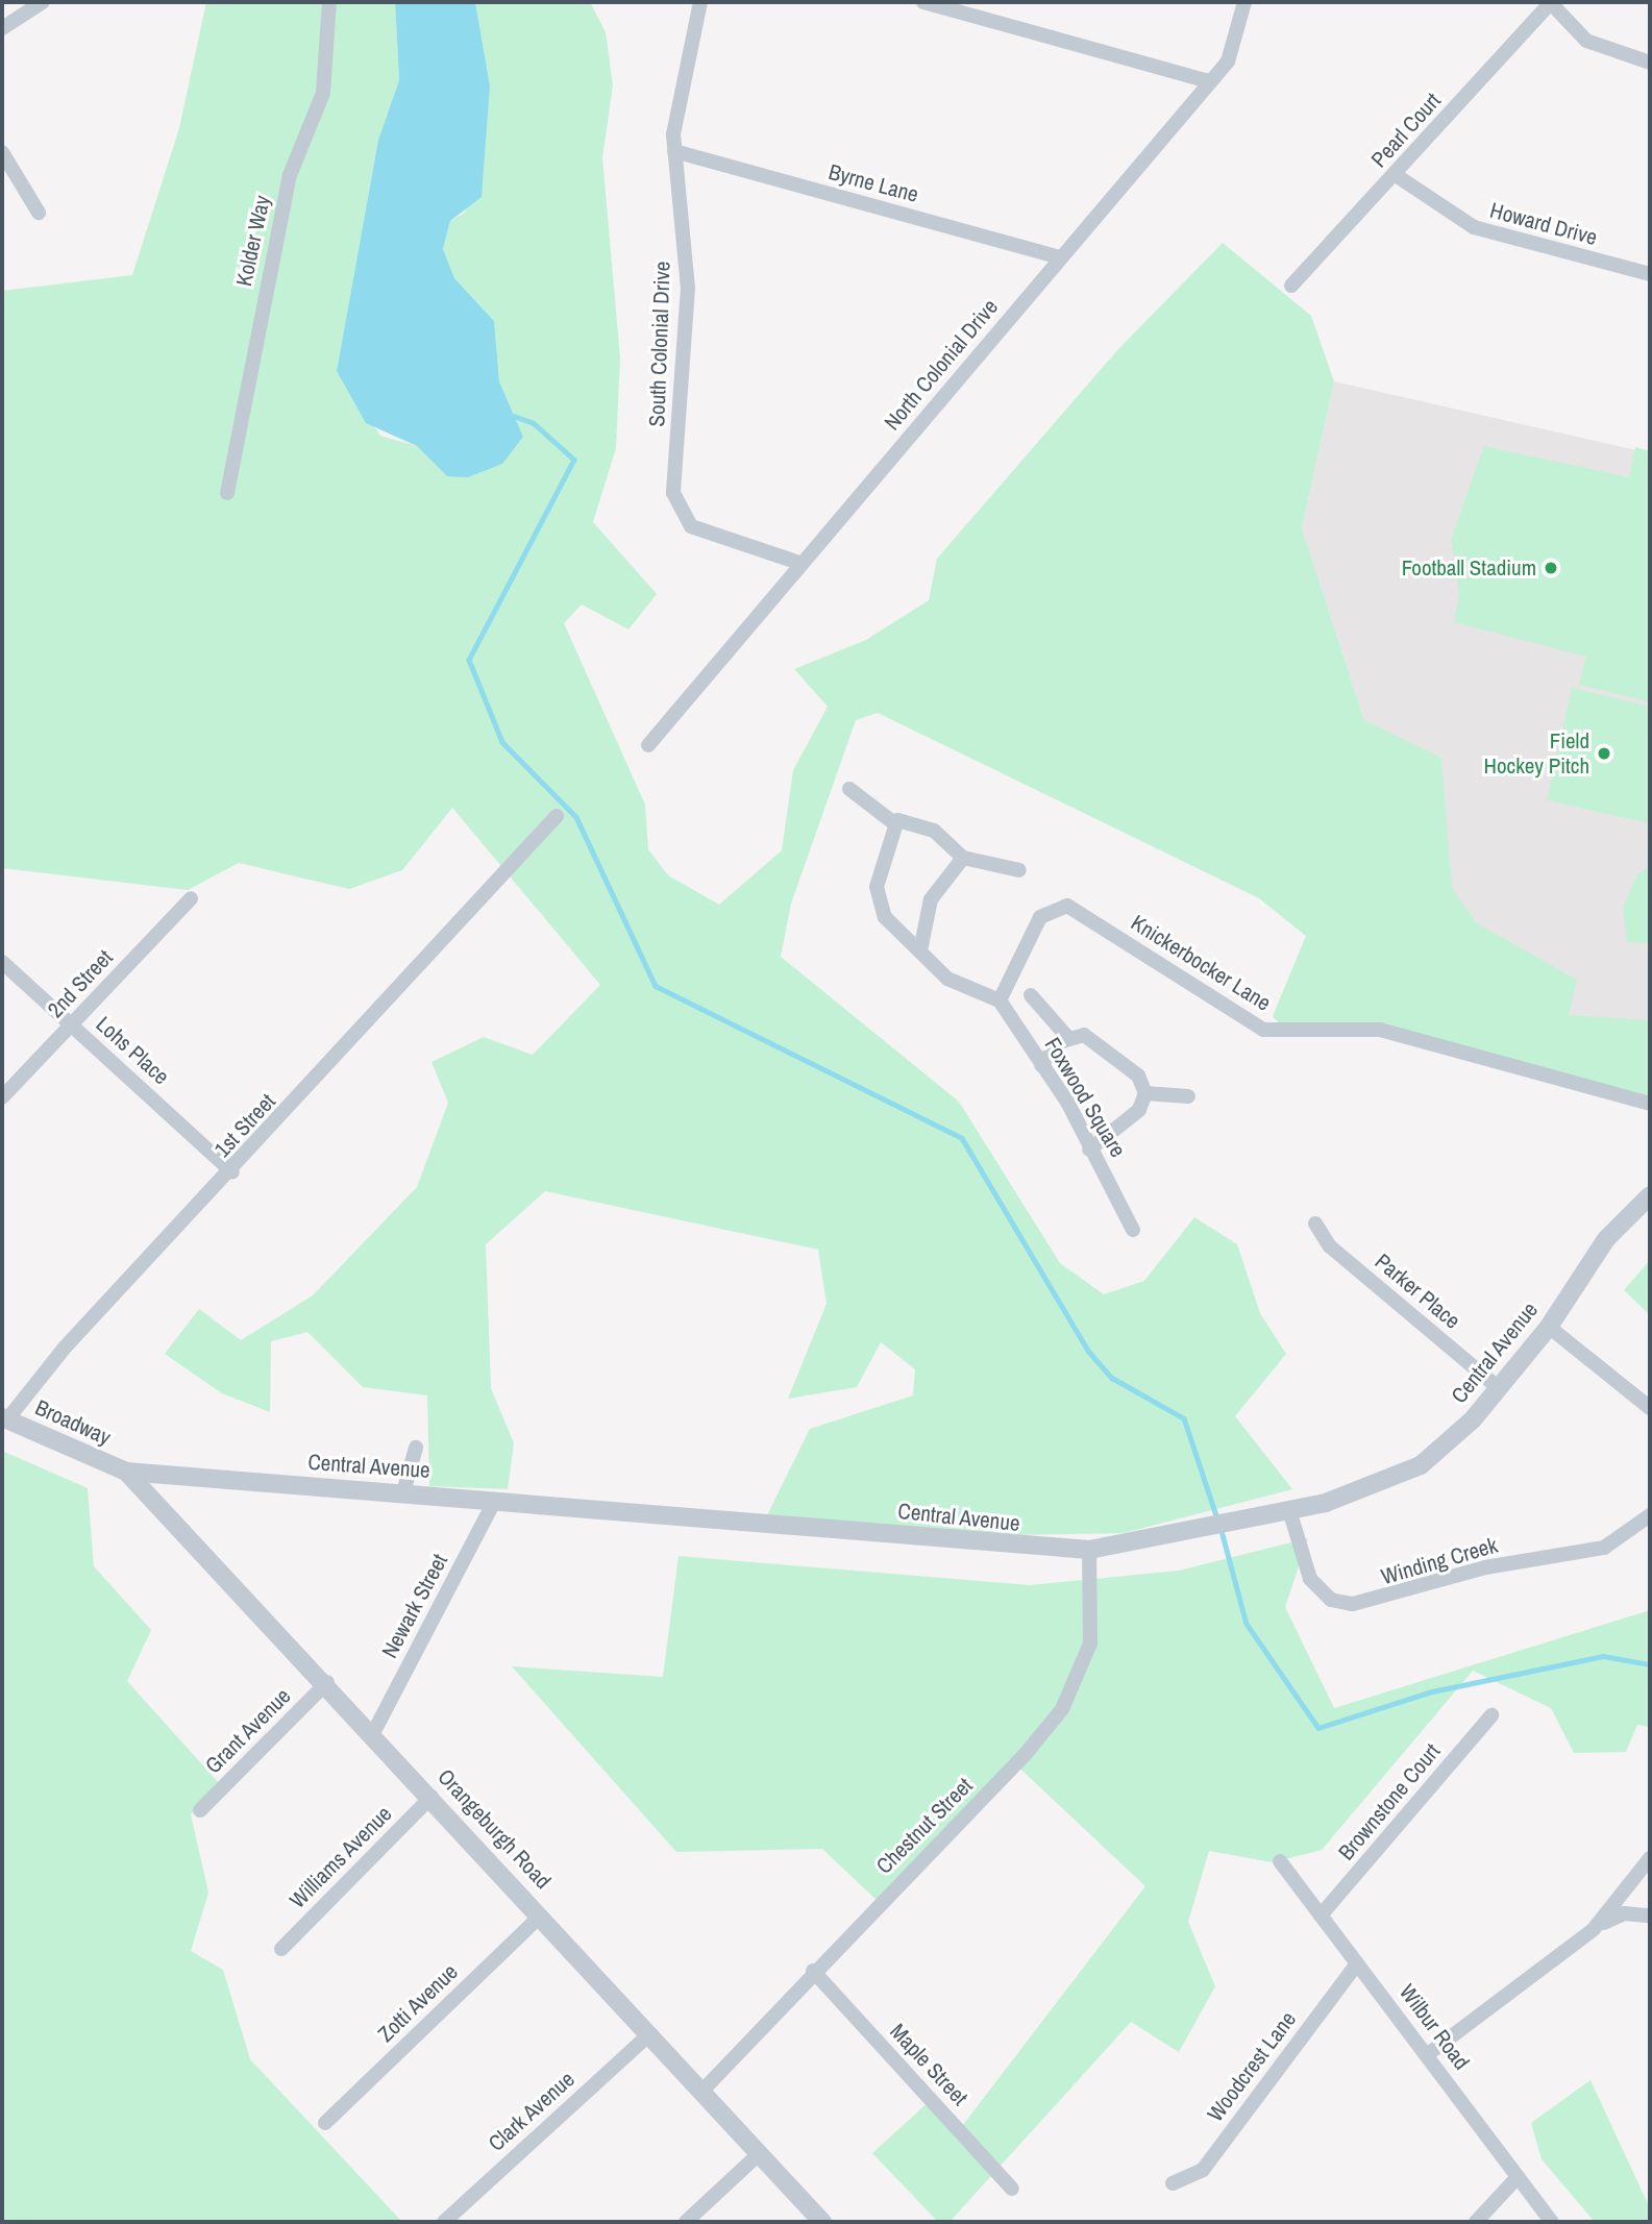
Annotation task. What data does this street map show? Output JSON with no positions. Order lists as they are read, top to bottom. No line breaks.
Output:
{"streets":{"street":["Pearl Court","Byrne Lane","Howard Drive","Kolder Way","South Colonial Drive","North Colonial Drive","Knickerbocker Lane","2nd Street","Lohs Place","Foxwood Square","1st Street","Parker Place","Central Avenue","Broadway","Winding Creek","Newark Street","Grant Avenue","Brownstone Court","Chestnut Street","Orangeburgh Road","Williams Avenue","Zotti Avenue","Wilbur Road","Maple Street","Woodcrest Lane","Clark Avenue"]},"crossings":[["Pearl Court","Howard Drive"],["Byrne Lane","South Colonial Drive"],["Byrne Lane","North Colonial Drive"],["South Colonial Drive","North Colonial Drive"],["Knickerbocker Lane","Foxwood Square"],["2nd Street","Lohs Place"],["Lohs Place","1st Street"],["1st Street","Broadway"],["Parker Place","Central Avenue"],["Central Avenue","Broadway"],["Central Avenue","Winding Creek"],["Central Avenue","Newark Street"],["Central Avenue","Chestnut Street"],["Central Avenue","Orangeburgh Road"],["Broadway","Orangeburgh Road"],["Newark Street","Orangeburgh Road"],["Grant Avenue","Orangeburgh Road"],["Brownstone Court","Wilbur Road"],["Chestnut Street","Orangeburgh Road"],["Chestnut Street","Maple Street"],["Orangeburgh Road","Williams Avenue"],["Orangeburgh Road","Zotti Avenue"],["Orangeburgh Road","Clark Avenue"],["Wilbur Road","Woodcrest Lane"]],"places":["Football Stadium","Field Hockey Pitch"]}
